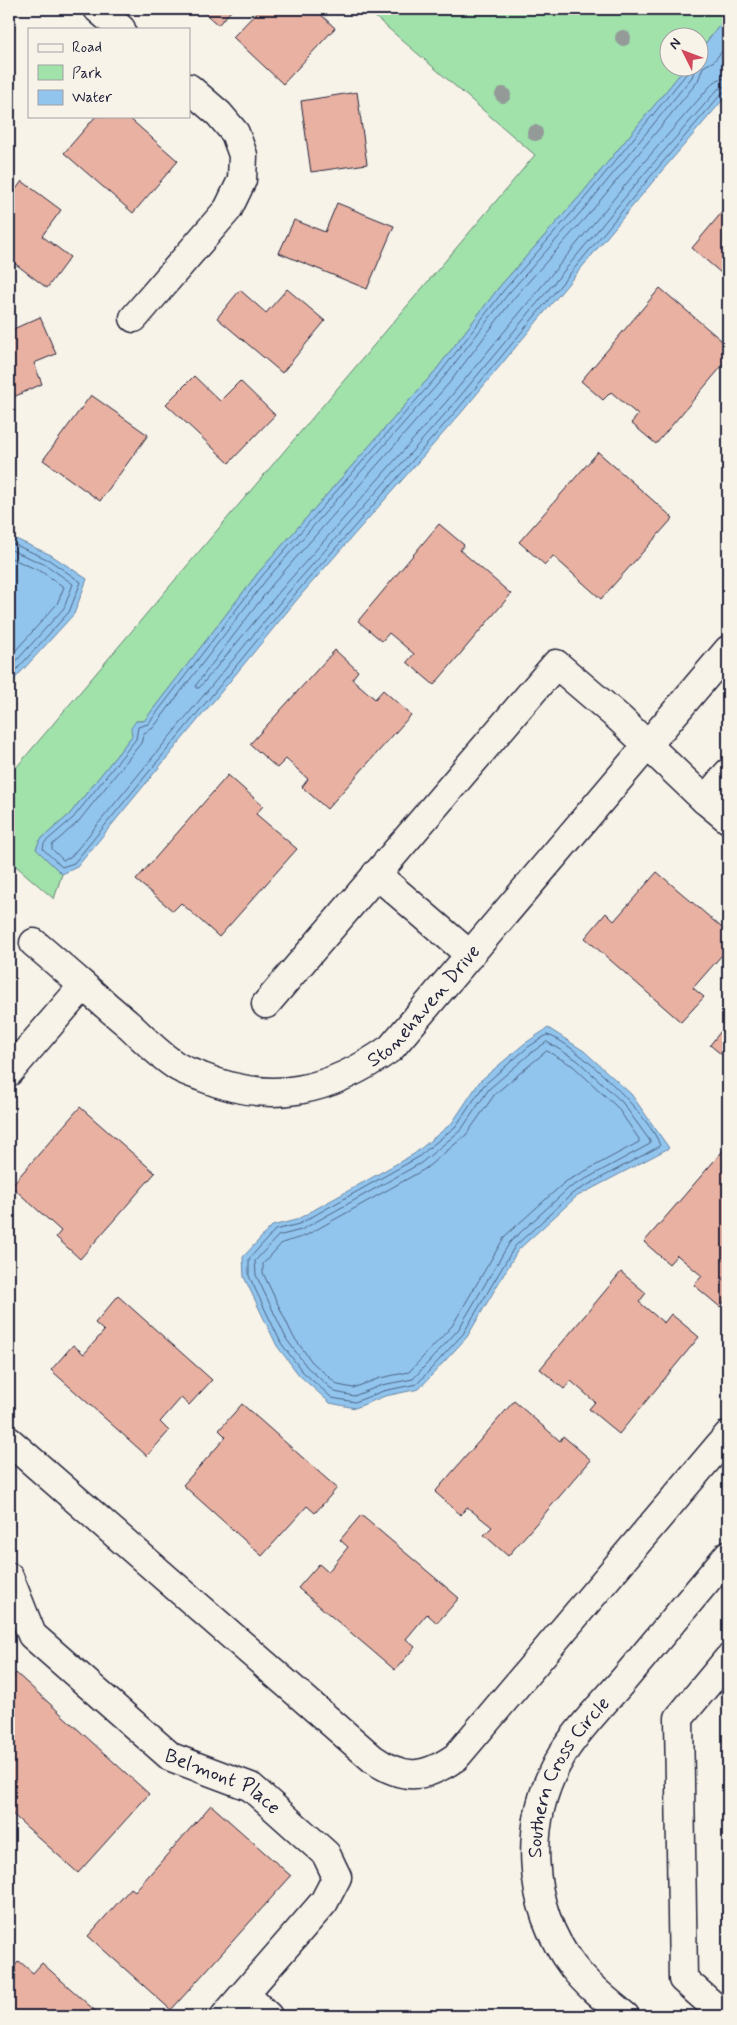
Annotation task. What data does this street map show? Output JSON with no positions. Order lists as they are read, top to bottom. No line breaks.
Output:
{"streets":{"street":["Stonehaven Drive","Southern Cross Circle","Belmont Place"]},"legend":["Road","Park","Water"],"north":"top left"}
